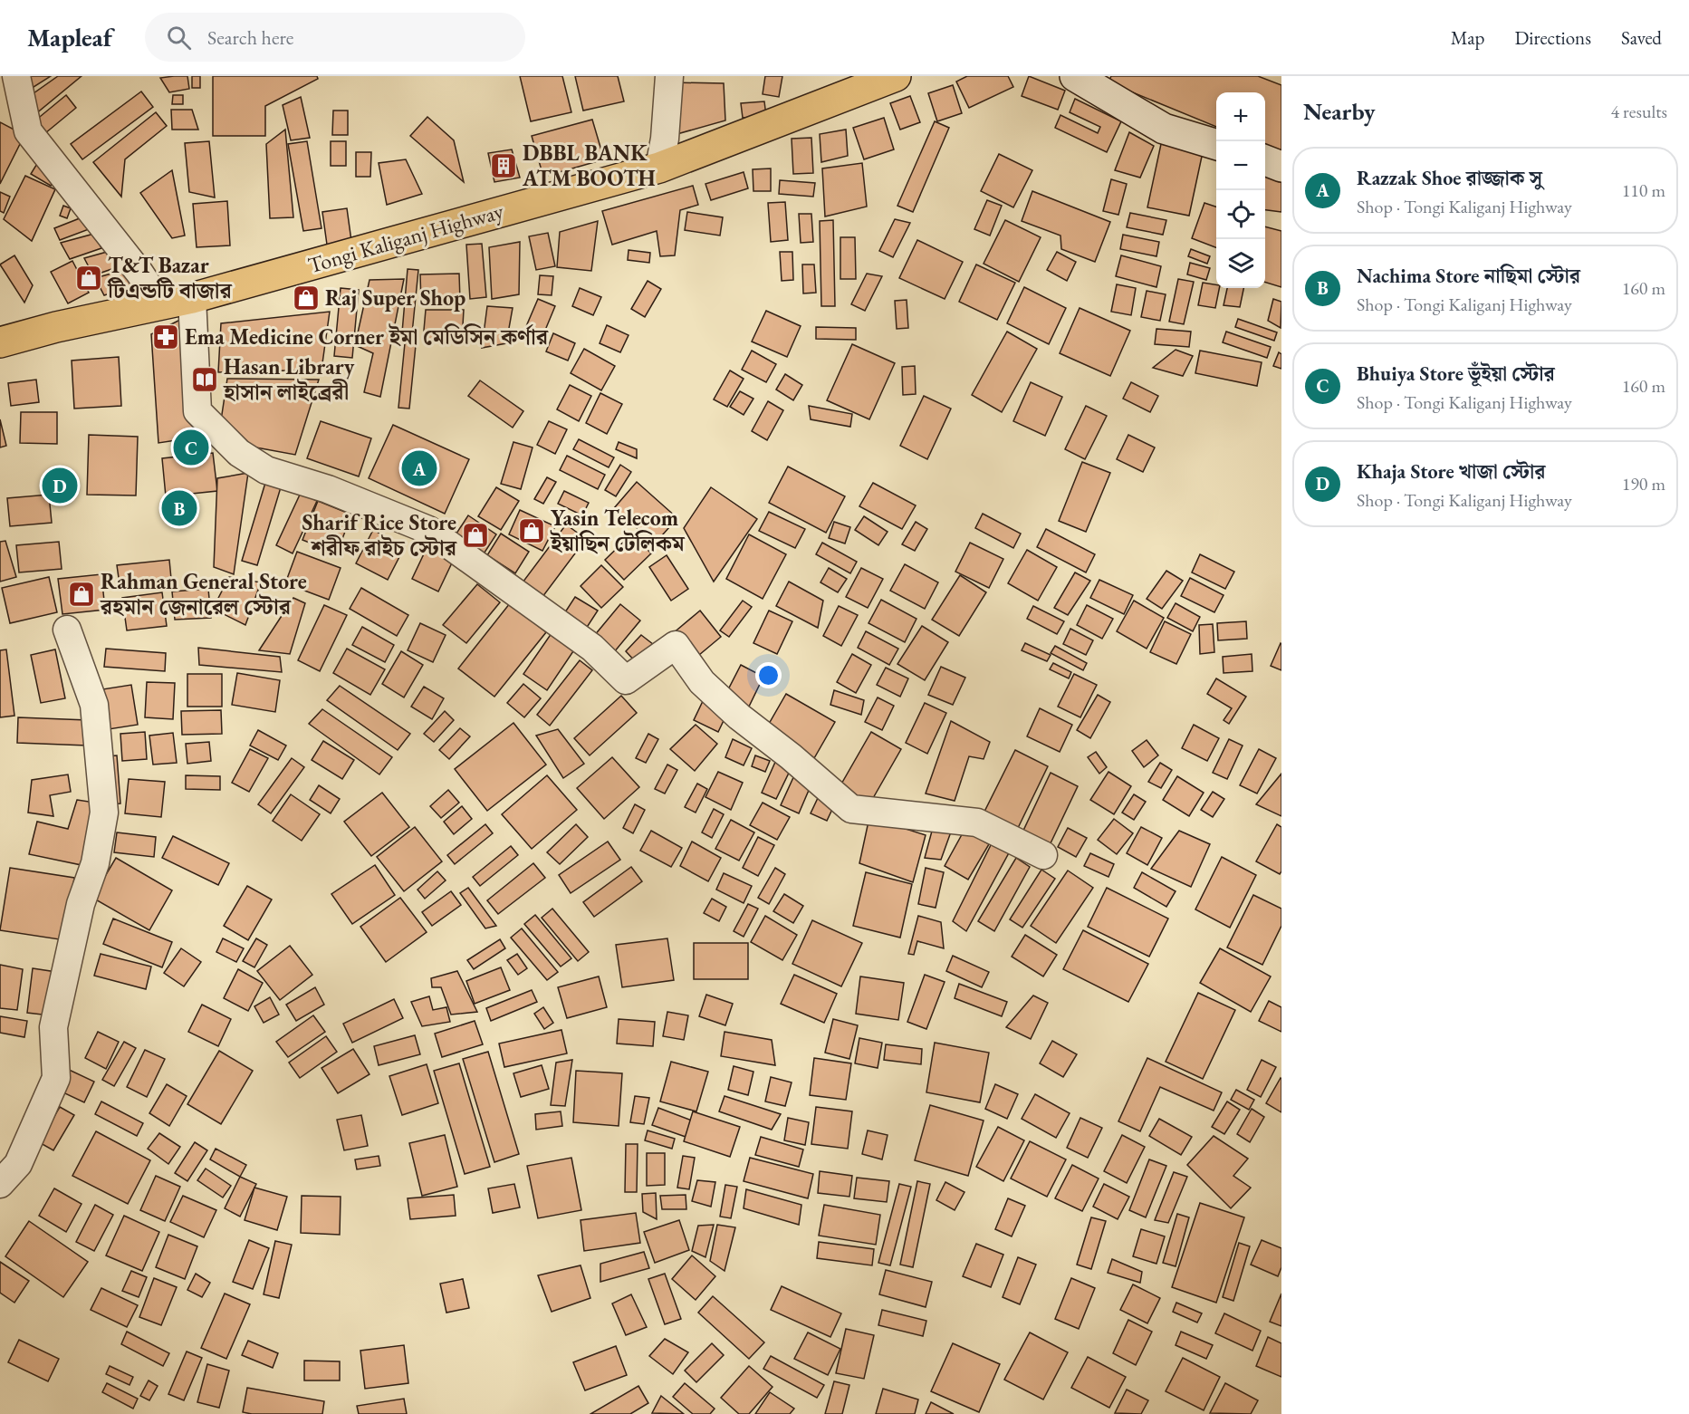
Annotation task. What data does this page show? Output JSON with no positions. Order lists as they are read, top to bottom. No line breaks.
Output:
{"streets":{"main road":["Tongi Kaliganj Highway"]},"places":{"building":["DBBL BANK ATM BOOTH"],"shop":["T&T Bazar টিএন্ডটি বাজার","Raj Super Shop","Yasin Telecom ইয়াছিন টেলিকম","Sharif Rice Store শরীফ রাইচ স্টোর","Rahman General Store রহমান জেনারেল স্টোর"],"pharmacy":["Ema Medicine Corner ইমা মেডিসিন কর্ণার"],"library":["Hasan Library হাসান লাইব্রেরী"]},"page":{"header":"Mapleaf","search":"Search here","nav":["Map","Directions","Saved"],"heading":["Nearby","4 results"],"map_buttons":["+","−"],"list":[{"mark":"A","name":"Razzak Shoe রাজ্জাক সু","note":"Shop · Tongi Kaliganj Highway","value":"110 m"},{"mark":"B","name":"Nachima Store নাছিমা স্টোর","note":"Shop · Tongi Kaliganj Highway","value":"160 m"},{"mark":"C","name":"Bhuiya Store ভূঁইয়া স্টোর","note":"Shop · Tongi Kaliganj Highway","value":"160 m"},{"mark":"D","name":"Khaja Store খাজা স্টোর","note":"Shop · Tongi Kaliganj Highway","value":"190 m"}],"pins":["C","A","D","B"]}}
